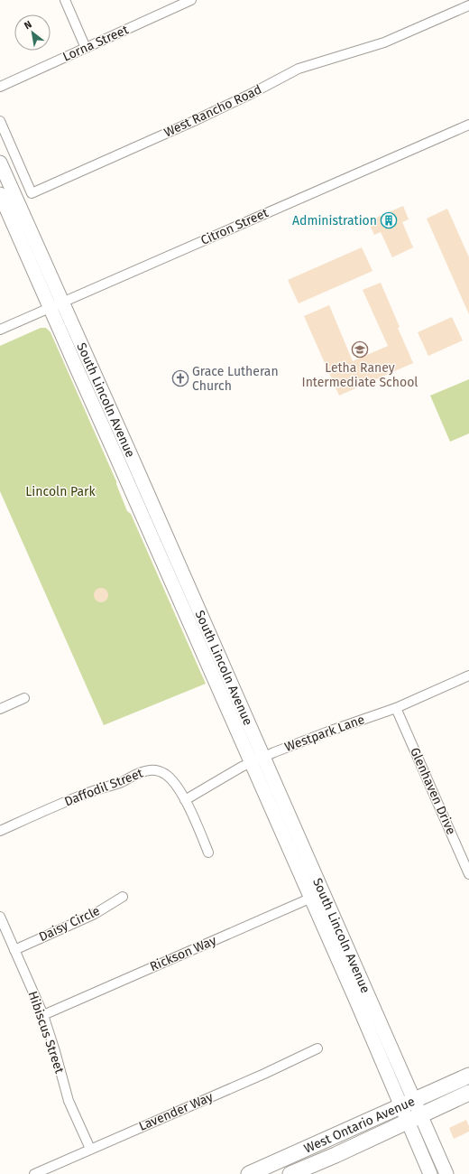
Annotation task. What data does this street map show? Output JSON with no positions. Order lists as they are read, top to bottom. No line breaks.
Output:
{"streets":{"main road":["South Lincoln Avenue","West Ontario Avenue"],"street":["Lorna Street","West Rancho Road","Citron Street","Westpark Lane","Daffodil Street","Glenhaven Drive","Daisy Circle","Rickson Way","Hibiscus Street","Lavender Way"]},"crossings":[["Citron Street","South Lincoln Avenue"],["South Lincoln Avenue","Westpark Lane"],["South Lincoln Avenue","Rickson Way"],["South Lincoln Avenue","West Ontario Avenue"],["Westpark Lane","Daffodil Street"],["Westpark Lane","Glenhaven Drive"],["Daisy Circle","Hibiscus Street"],["Rickson Way","Hibiscus Street"],["Hibiscus Street","Lavender Way"]],"parks":["Lincoln Park"],"places":{"building":["Administration"],"school or university":["Letha Raney Intermediate School"],"church":["Grace Lutheran Church"]},"north":"top left"}
